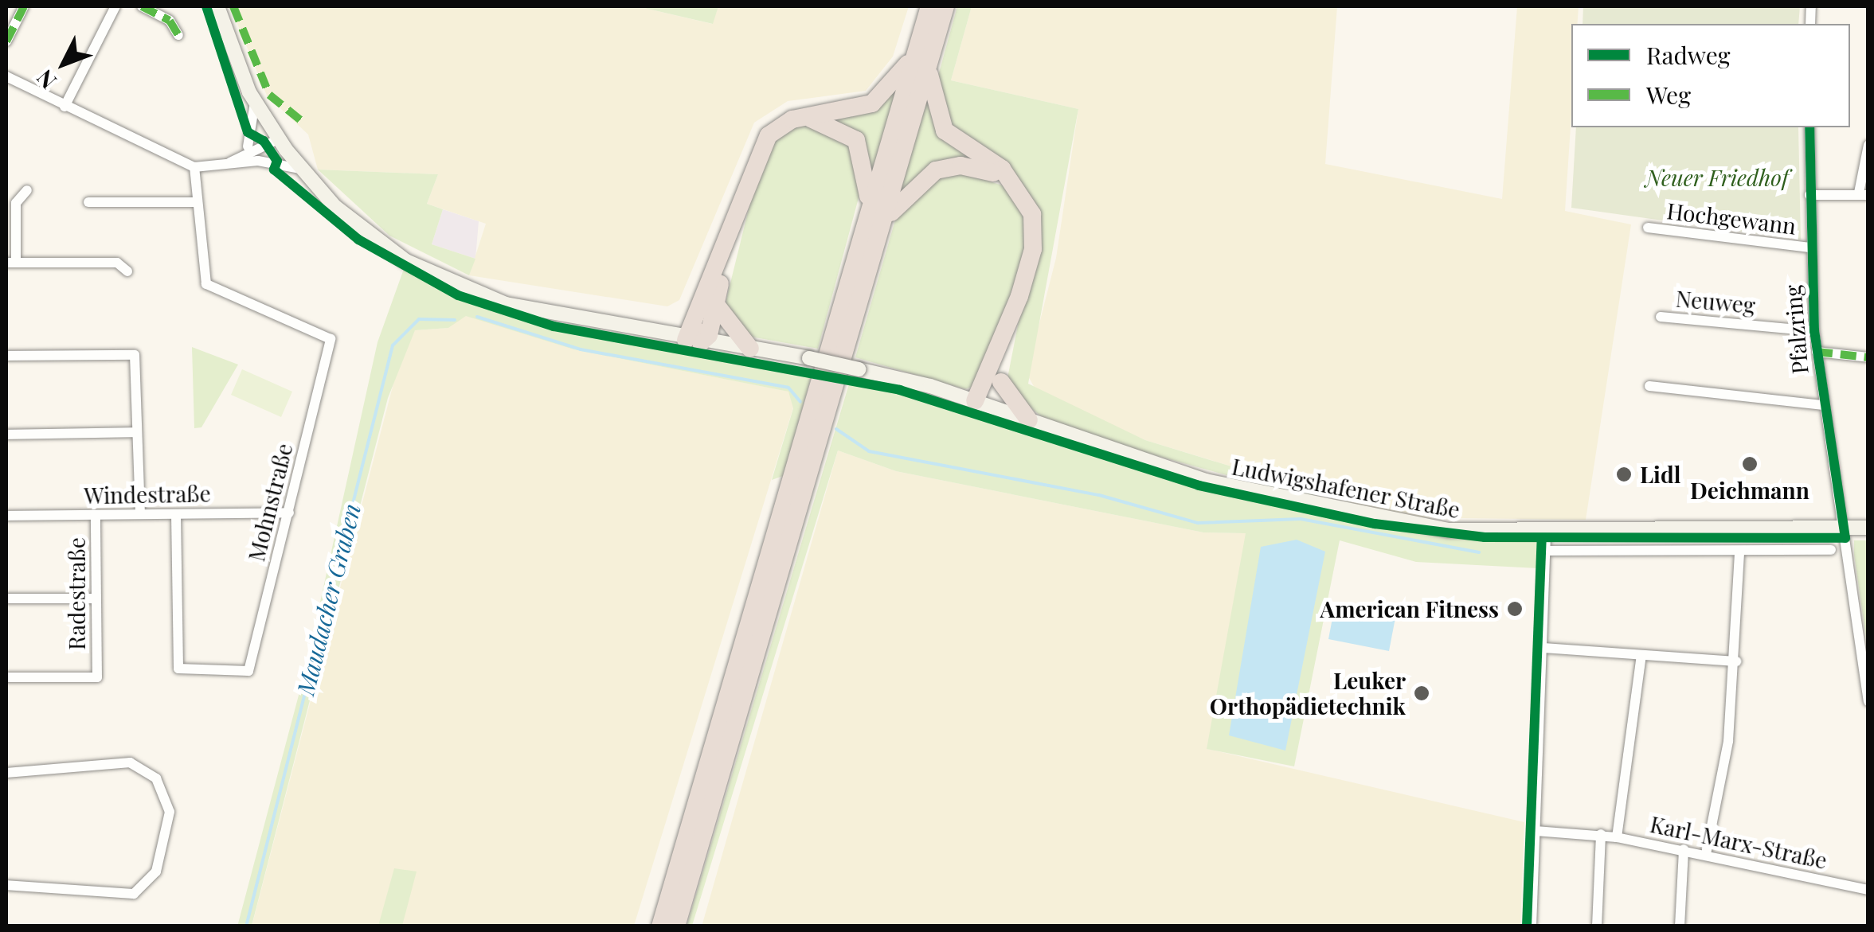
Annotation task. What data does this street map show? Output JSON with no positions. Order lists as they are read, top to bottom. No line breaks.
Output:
{"streets":{"main road":["Ludwigshafener Straße"],"street":["Hochgewann","Neuweg","Pfalzring","Windestraße","Mohnstraße","Radestraße","Karl-Marx-Straße"]},"crossings":[["Hochgewann","Pfalzring"],["Neuweg","Pfalzring"],["Pfalzring","Ludwigshafener Straße"],["Windestraße","Mohnstraße"],["Windestraße","Radestraße"]],"water":["Maudacher Graben"],"parks":["Neuer Friedhof"],"places":["Deichmann","Lidl","American Fitness","Leuker Orthopädietechnik"],"legend":["Radweg","Weg"],"north":"bottom left"}
